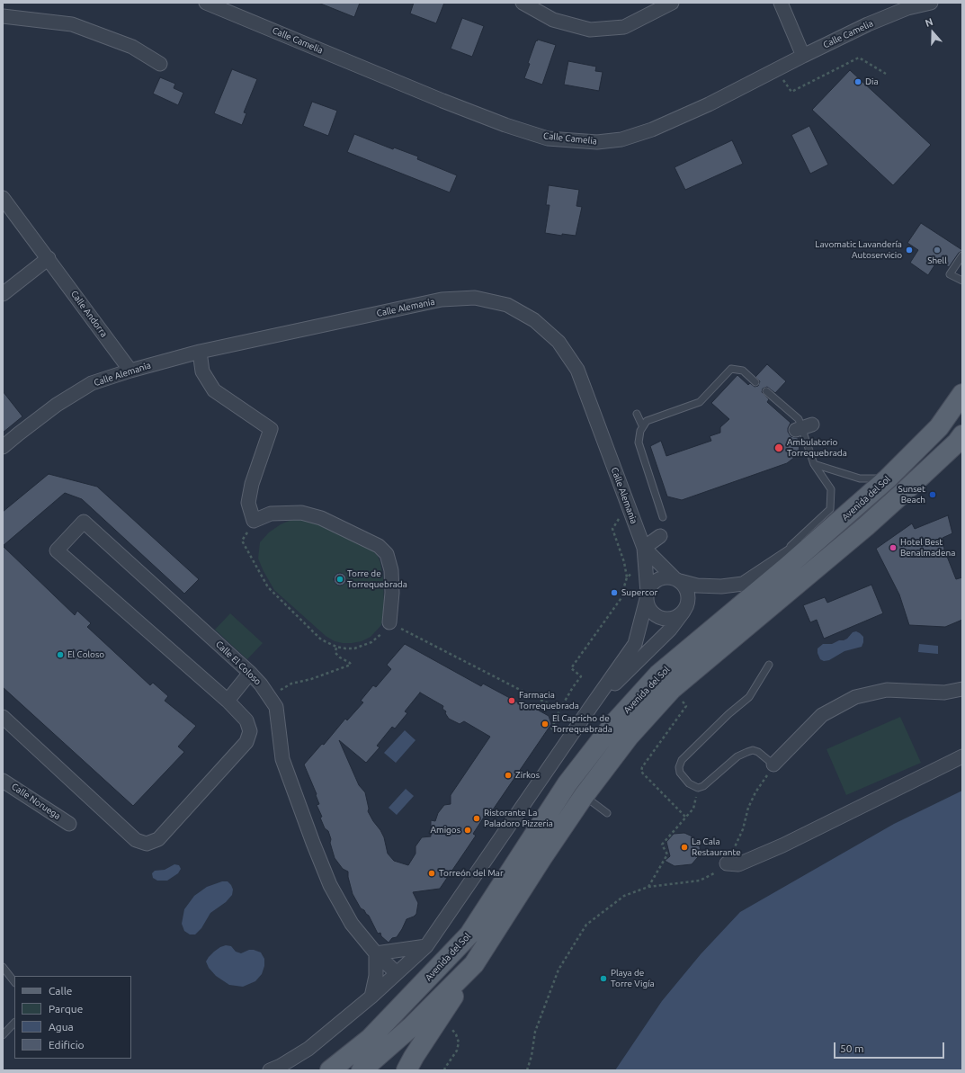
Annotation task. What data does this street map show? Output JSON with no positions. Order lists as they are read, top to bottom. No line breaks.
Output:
{"streets":{"main road":["Avenida del Sol"],"street":["Calle Camelia","Calle Alemania","Calle Andorra","Calle El Coloso","Calle Noruega"]},"crossings":[["Calle Alemania","Calle Andorra"]],"places":["Dia","Lavomatic Lavandería Autoservicio","Shell","Ambulatorio Torrequebrada","Sunset Beach","Hotel Best Benalmadena","Torre de Torrequebrada","Supercor","El Coloso","Farmacia Torrequebrada","El Capricho de Torrequebrada","Zirkos","Ristorante La Paladoro Pizzeria","Amigos","La Cala Restaurante","Torreón del Mar","Playa de Torre Vigía"],"legend":["Calle","Parque","Agua","Edificio"],"scale_bar":"50 m","north":"top"}
